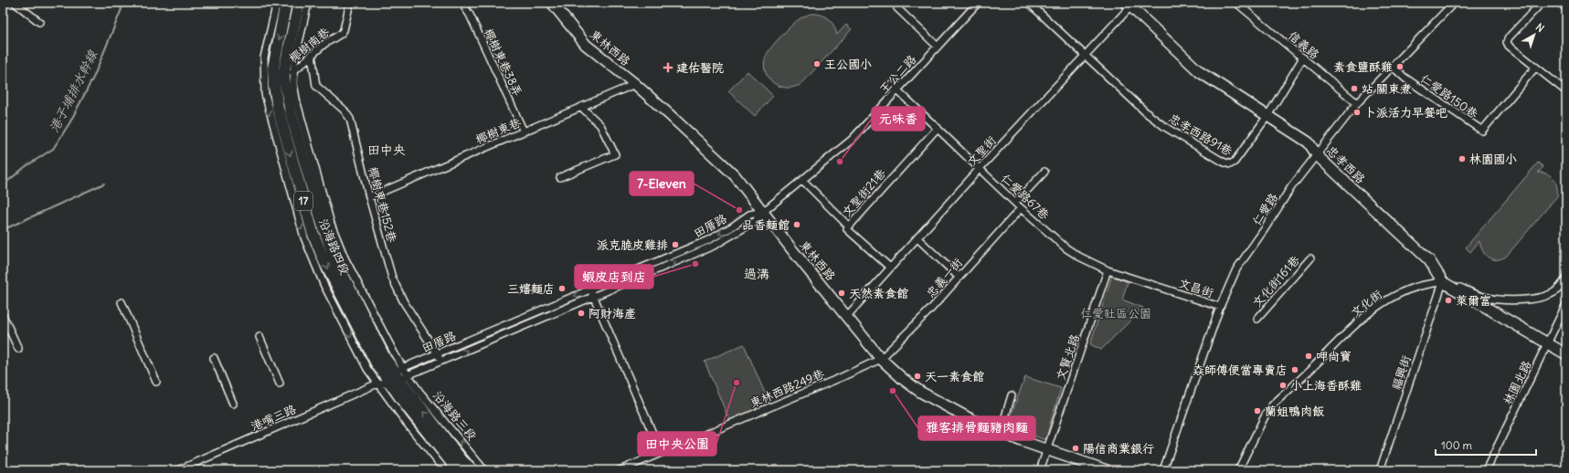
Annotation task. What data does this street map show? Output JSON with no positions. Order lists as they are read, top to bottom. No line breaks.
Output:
{"streets":{"main road":["17","沿海路四段","沿海路三段"],"street":["椰樹南巷","信義路","東林西路","椰樹東巷38弄","王公二路","仁愛路150巷","椰樹東巷","忠孝西路91巷","文聖街","忠孝西路","文聖街21巷","仁愛路67巷","椰樹東巷152巷","仁愛路","田厝路","忠義一街","文化街161巷","文昌街","文化街","文賢北路","福興街","林園北路","東林西路249巷","港嘴三路"]},"crossings":[["椰樹南巷","椰樹東巷152巷"],["椰樹南巷","沿海路四段"],["信義路","仁愛路"],["東林西路","王公二路"],["東林西路","椰樹東巷"],["東林西路","文聖街"],["東林西路","田厝路"],["東林西路","忠義一街"],["東林西路","文賢北路"],["東林西路","東林西路249巷"],["椰樹東巷38弄","椰樹東巷"],["王公二路","仁愛路67巷"],["王公二路","田厝路"],["仁愛路150巷","仁愛路"],["椰樹東巷","椰樹東巷152巷"],["忠孝西路91巷","文聖街"],["忠孝西路91巷","忠孝西路"],["文聖街","忠孝西路"],["文聖街","文聖街21巷"],["文聖街","仁愛路67巷"],["忠孝西路","仁愛路"],["忠孝西路","文化街"],["忠孝西路","福興街"],["忠孝西路","林園北路"],["文聖街21巷","仁愛路67巷"],["仁愛路67巷","忠義一街"],["仁愛路67巷","文昌街"],["仁愛路67巷","文賢北路"],["17","田厝路"],["17","沿海路四段"],["17","沿海路三段"],["椰樹東巷152巷","田厝路"],["仁愛路","文昌街"],["田厝路","沿海路四段"],["田厝路","沿海路三段"],["田厝路","港嘴三路"],["沿海路四段","沿海路三段"],["沿海路四段","港嘴三路"],["忠義一街","東林西路249巷"],["文化街","福興街"]],"districts":["田中央","過溝"],"water":["港子埔排水幹線"],"parks":["仁愛社區公園"],"places":{"other":["王公國小","素食鹽酥雞","站 關東煮","卜派活力早餐吧","林園國小","元味香","7-Eleven","品香麵館","派克脆皮雞排","蝦皮店到店","三嬸麵店","天然素食館","萊爾富","阿財海產","呷尚寶","𡘙師傅便當專賣店","天一素食館","田中央公園","小上海香酥雞","雅客排骨麵豬肉麵","蘭姐鴨肉飯","陽信商業銀行"],"health":["建佑醫院"]},"scale_bar":"100 m","north":"top right"}
